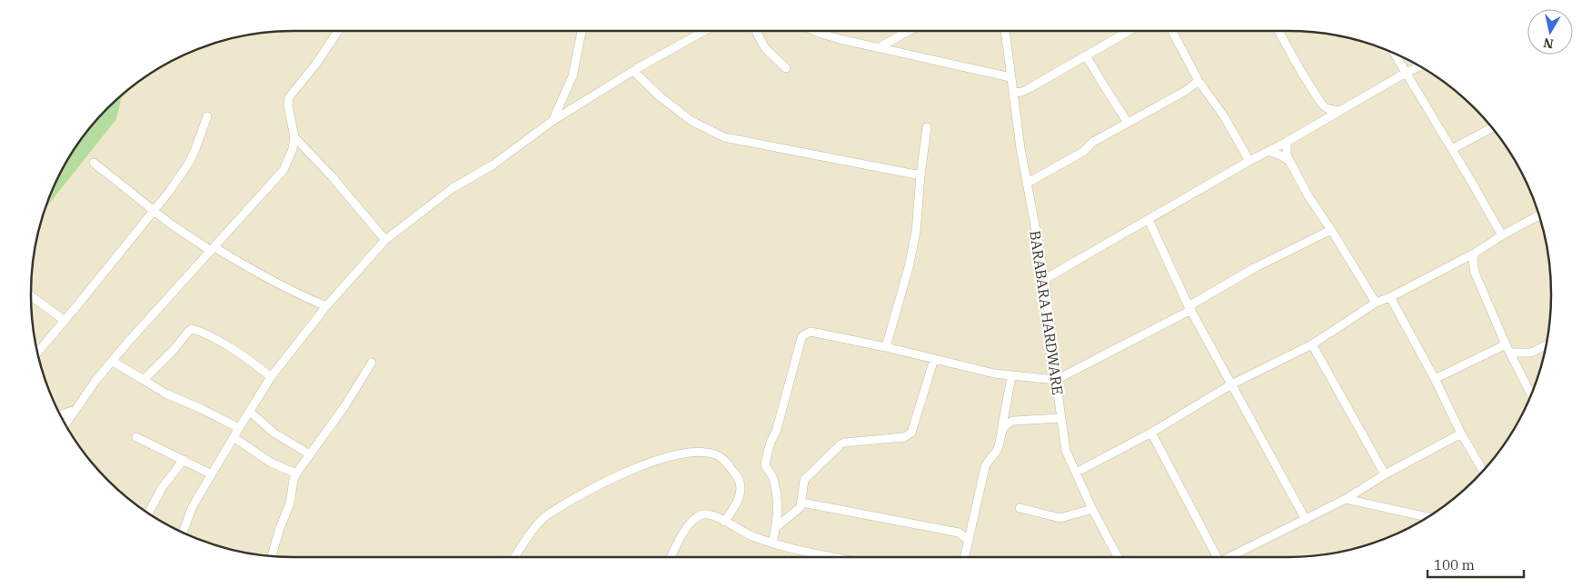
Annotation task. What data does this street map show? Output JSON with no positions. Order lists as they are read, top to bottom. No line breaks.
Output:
{"streets":{"street":["BARABARA HARDWARE"]},"scale_bar":"100 m","north":"bottom"}
